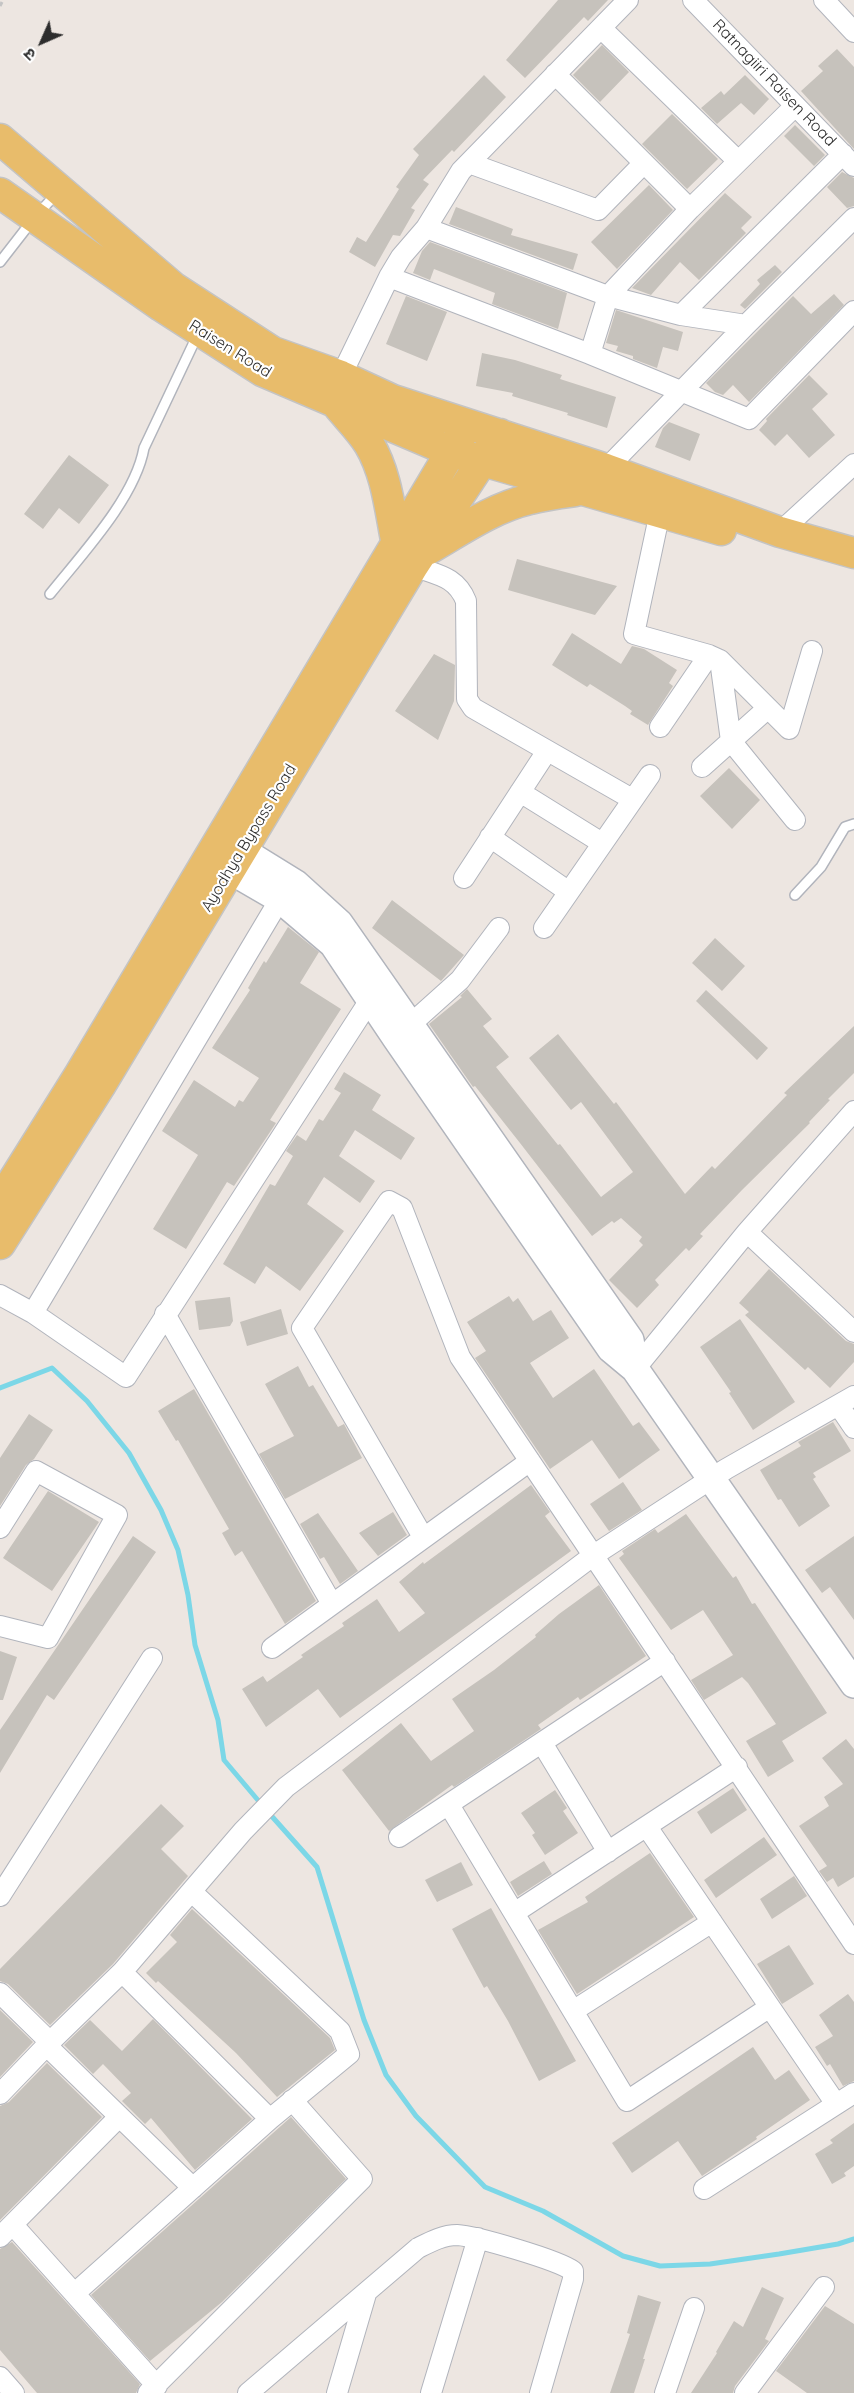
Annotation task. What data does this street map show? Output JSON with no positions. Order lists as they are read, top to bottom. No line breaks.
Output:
{"streets":{"main road":["Raisen Road","Ayodhya Bypass Road"],"street":["Ratnagiiri Raisen Road"]},"crossings":[["Raisen Road","Ayodhya Bypass Road"]],"north":"bottom left"}
